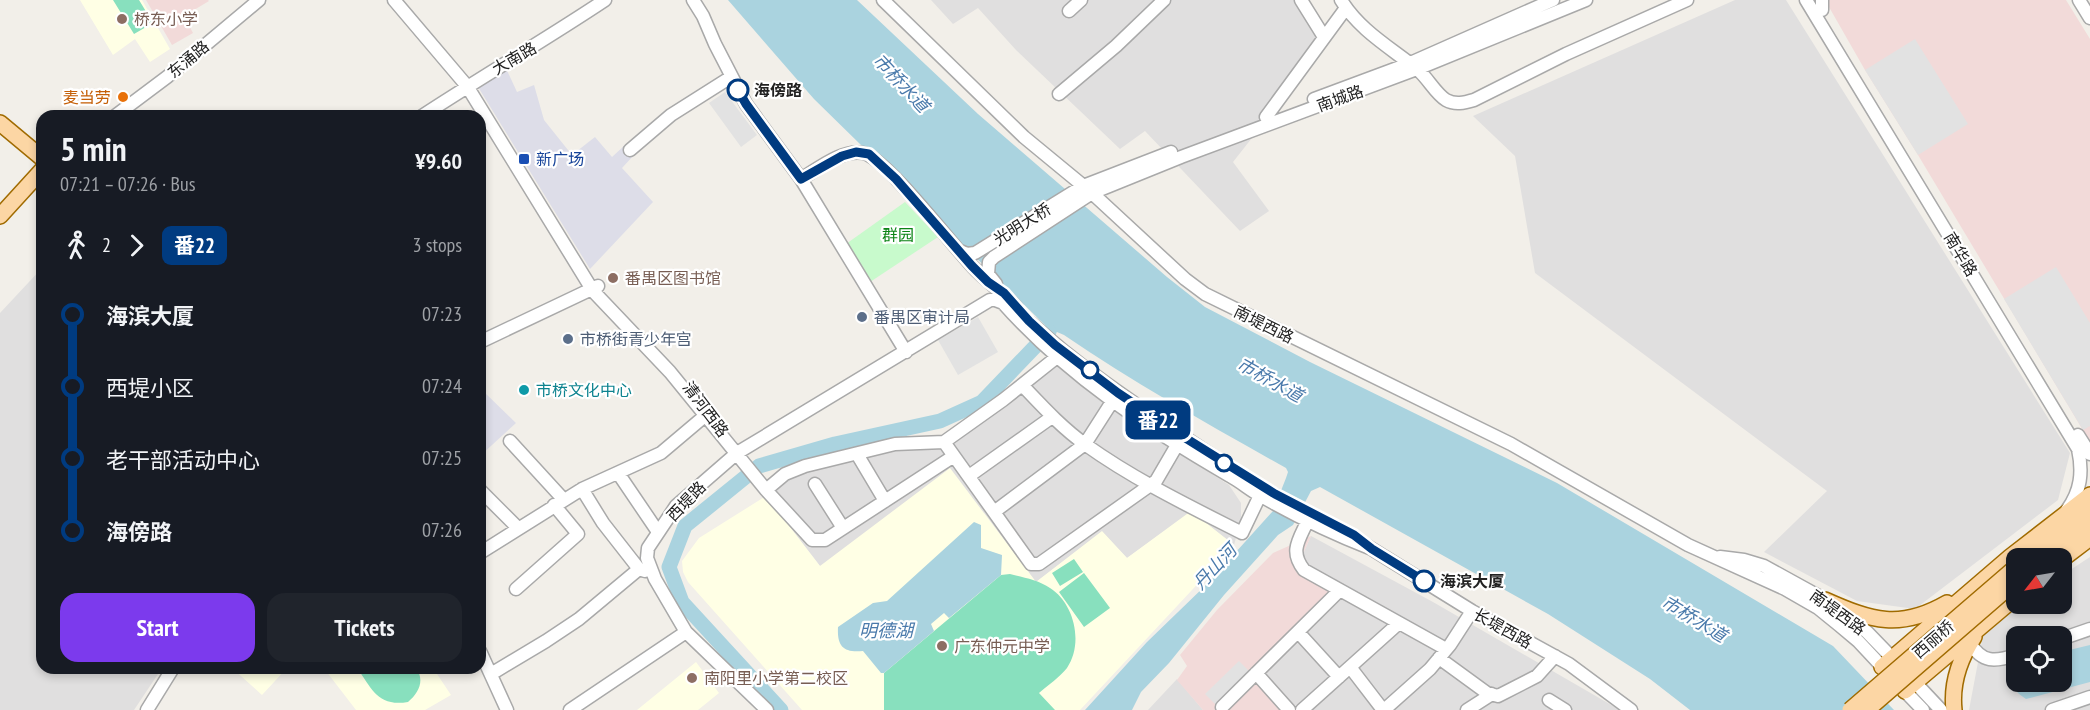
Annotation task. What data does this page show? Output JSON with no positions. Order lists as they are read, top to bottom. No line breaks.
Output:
{"streets":{"main road":["西丽桥"],"street":["大南路","东涌路","南城路","光明大桥","南华路","南堤西路","清河西路","西堤路","长堤西路"]},"crossings":[["大南路","清河西路"],["南城路","光明大桥"],["南城路","南堤西路"],["光明大桥","南堤西路"],["光明大桥","西堤路"],["光明大桥","长堤西路"],["清河西路","西堤路"],["西堤路","长堤西路"]],"water":["市桥水道","丹山河","明德湖"],"parks":["群园"],"places":{"other":["桥东小学","海傍路","麦当劳","番禺区图书馆","番禺区审计局","市桥街青少年宫","市桥文化中心","海滨大厦","广东仲元中学","南阳里小学第二校区"],"transit":["新广场"]},"lines":["bus line 番22"],"north":"bottom left","page":{"on_map":"番22","heading":["5 min","07:21 – 07:26 · Bus","¥9.60"],"legs":["2","番22","3 stops"],"list":[{"name":"海滨大厦","value":"07:23"},{"name":"西堤小区","value":"07:24"},{"name":"老干部活动中心","value":"07:25"},{"name":"海傍路","value":"07:26"}],"buttons":["Start","Tickets"]}}
